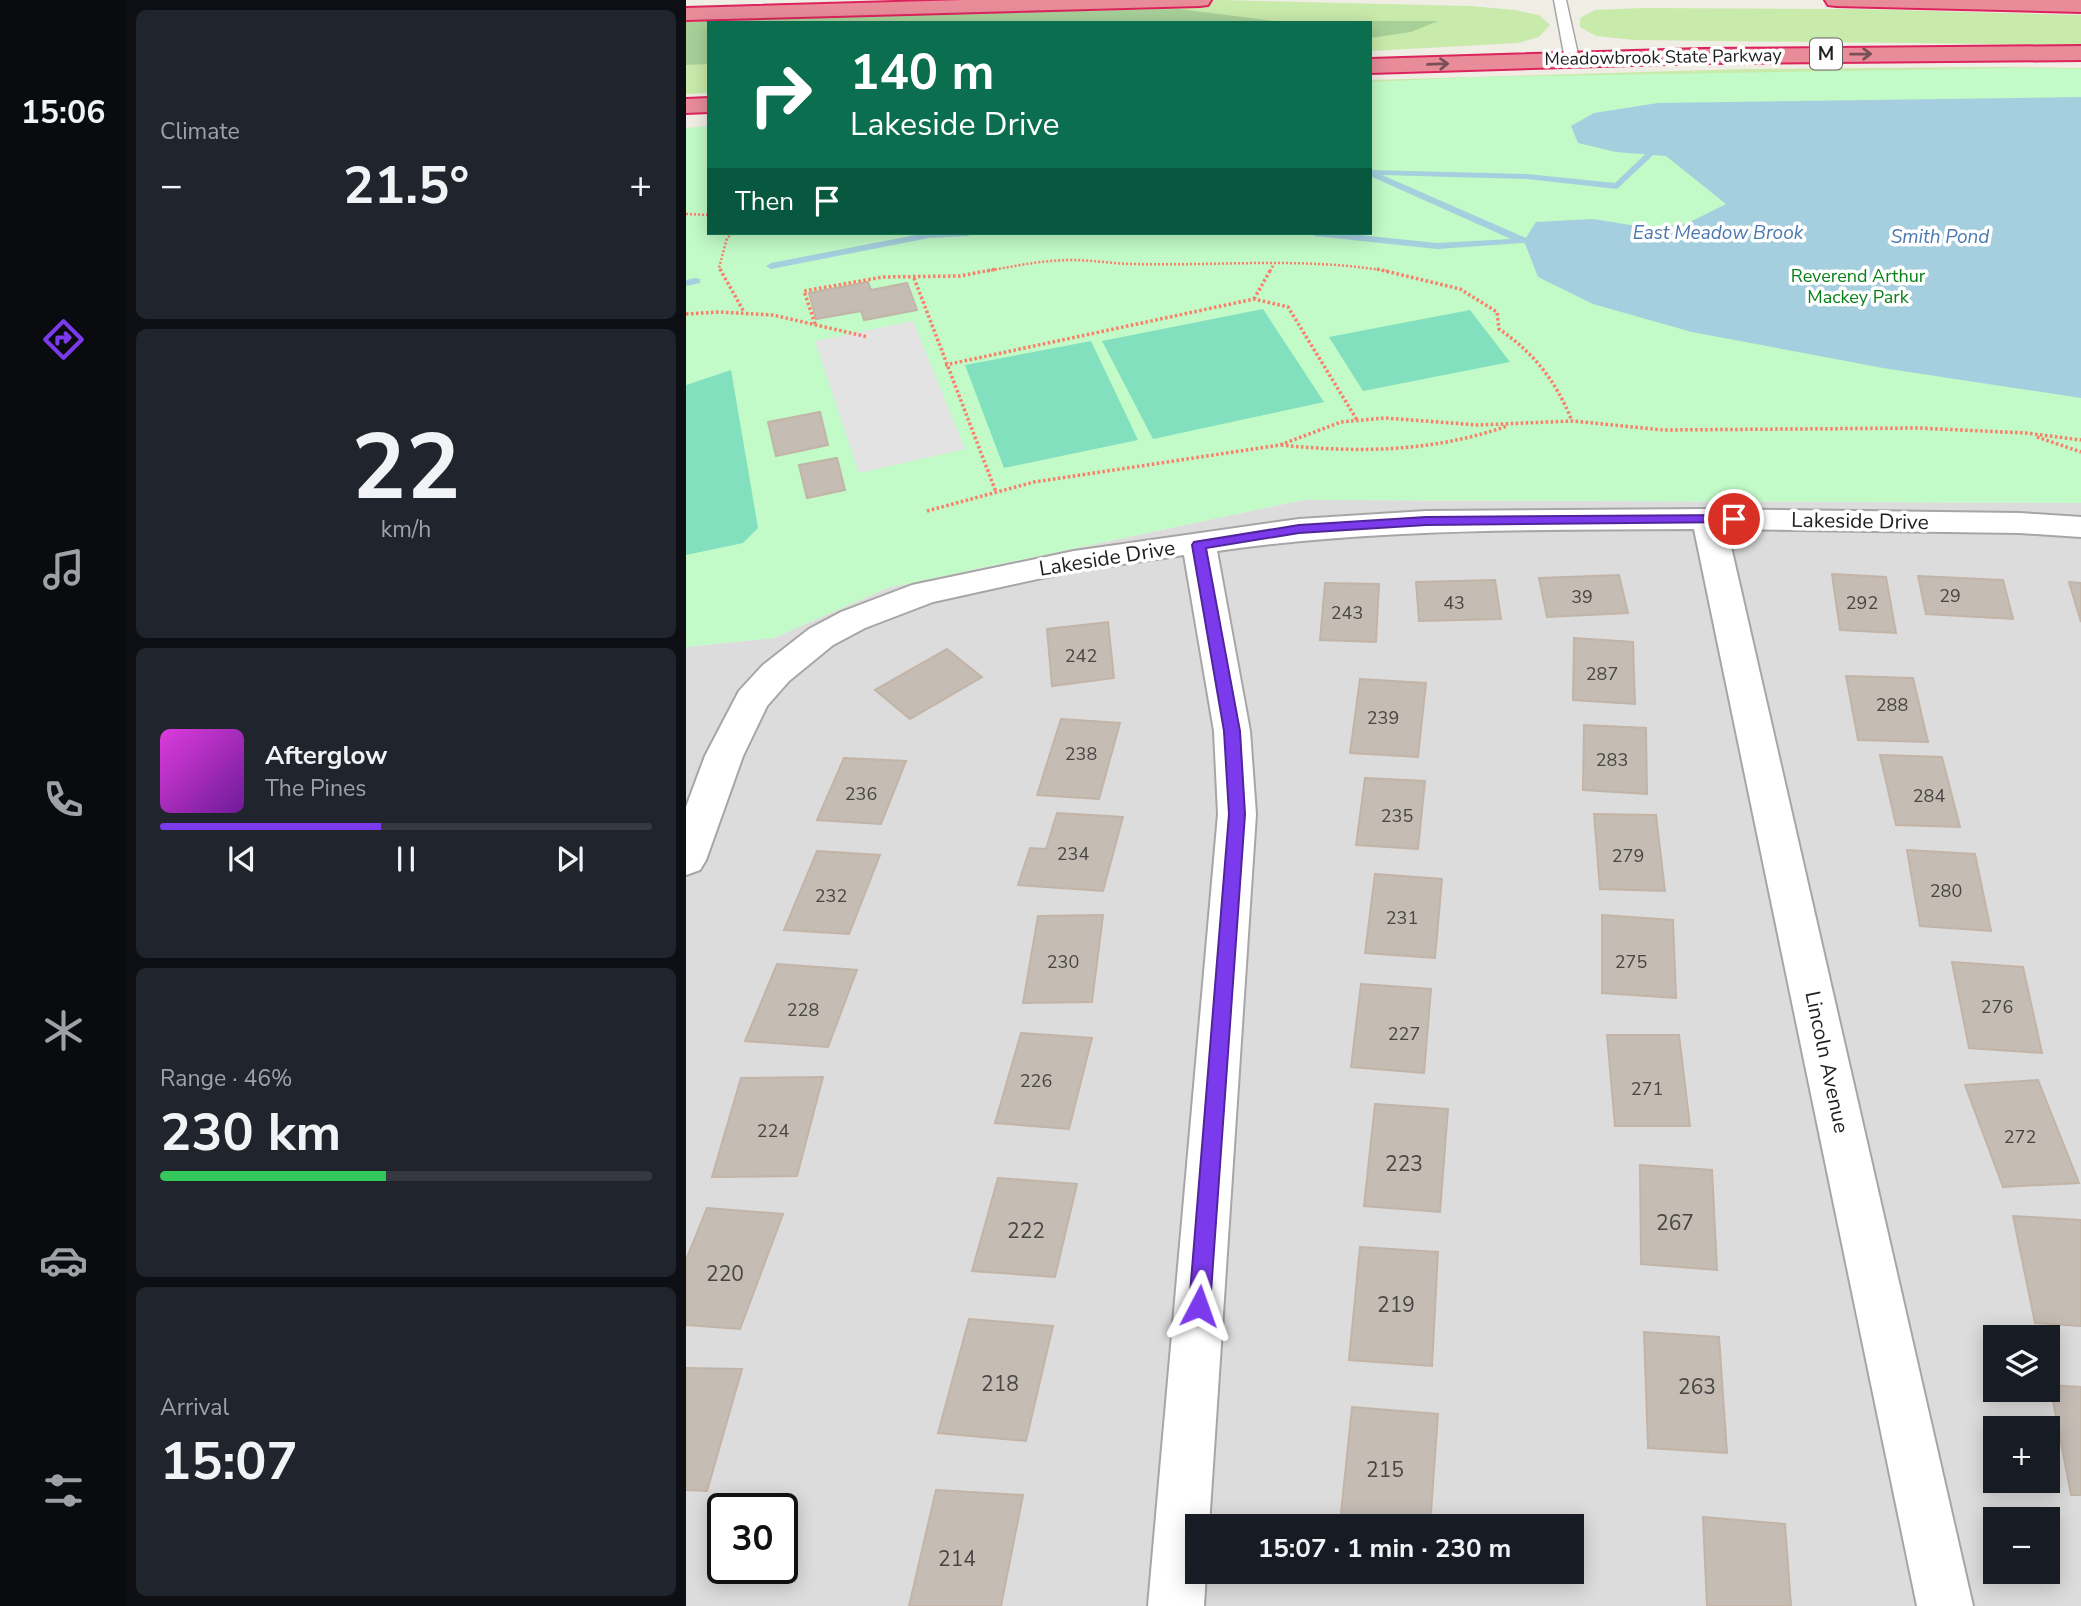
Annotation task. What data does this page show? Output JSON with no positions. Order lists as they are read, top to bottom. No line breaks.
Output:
{"streets":{"highway":["M","Meadowbrook State Parkway"],"street":["Lakeside Drive","Lincoln Avenue"]},"crossings":[["Lakeside Drive","Lincoln Avenue"]],"water":["East Meadow Brook","Smith Pond"],"parks":["Reverend Arthur Mackey Park"],"house_numbers":["29","39","43","292","243","242","287","288","239","238","283","236","284","235","234","279","280","232","231","230","275","276","228","227","226","271","224","272","223","267","222","220","219","218","263","215","214"],"page":{"tabs":"15:06","tile":["Climate",["22","km/h"],["Range · 46%","230 km"],["Arrival","15:07"]],"turn":["140 m","Lakeside Drive"],"heat":["−","21.5°","+"],"then":"Then","song":["Afterglow","The Pines"],"map_buttons":["+","−"],"limit":"30","trip":"15:07 · 1 min · 230 m"}}
